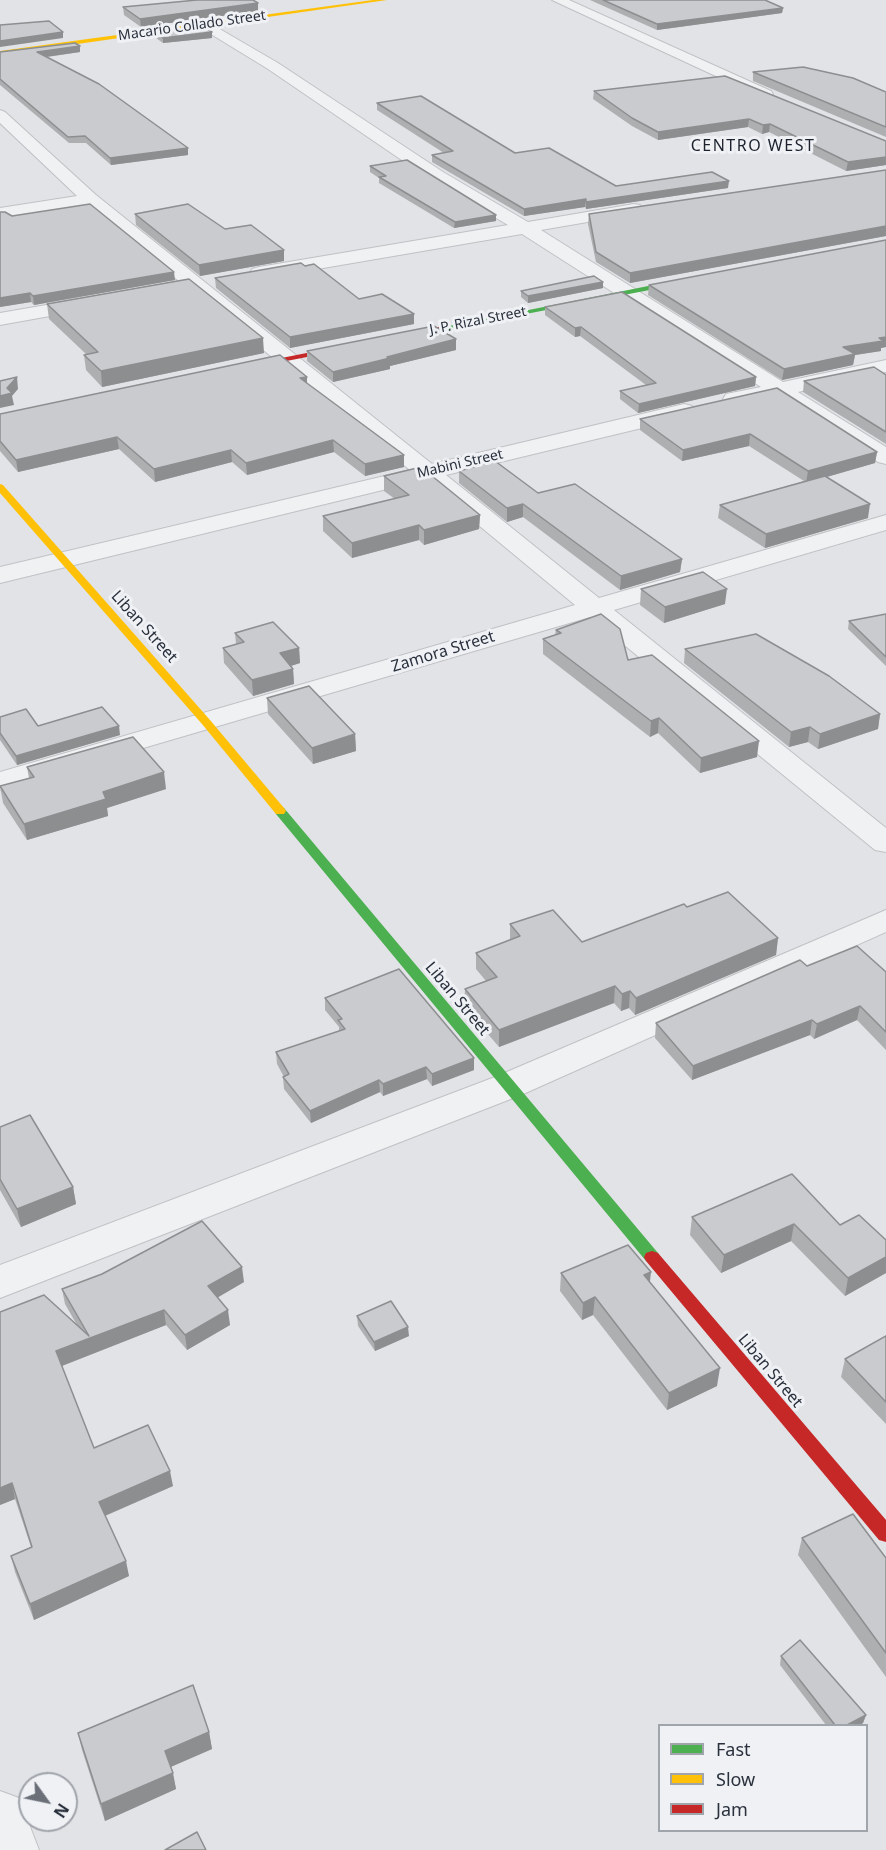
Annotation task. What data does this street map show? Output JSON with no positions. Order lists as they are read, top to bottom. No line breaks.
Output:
{"streets":{"street":["Macario Collado Street","J. P. Rizal Street","Mabini Street","Liban Street","Zamora Street"]},"crossings":[["Mabini Street","Liban Street"],["Liban Street","Zamora Street"]],"districts":["CENTRO WEST"],"legend":["Fast","Slow","Jam"],"north":"bottom right"}
